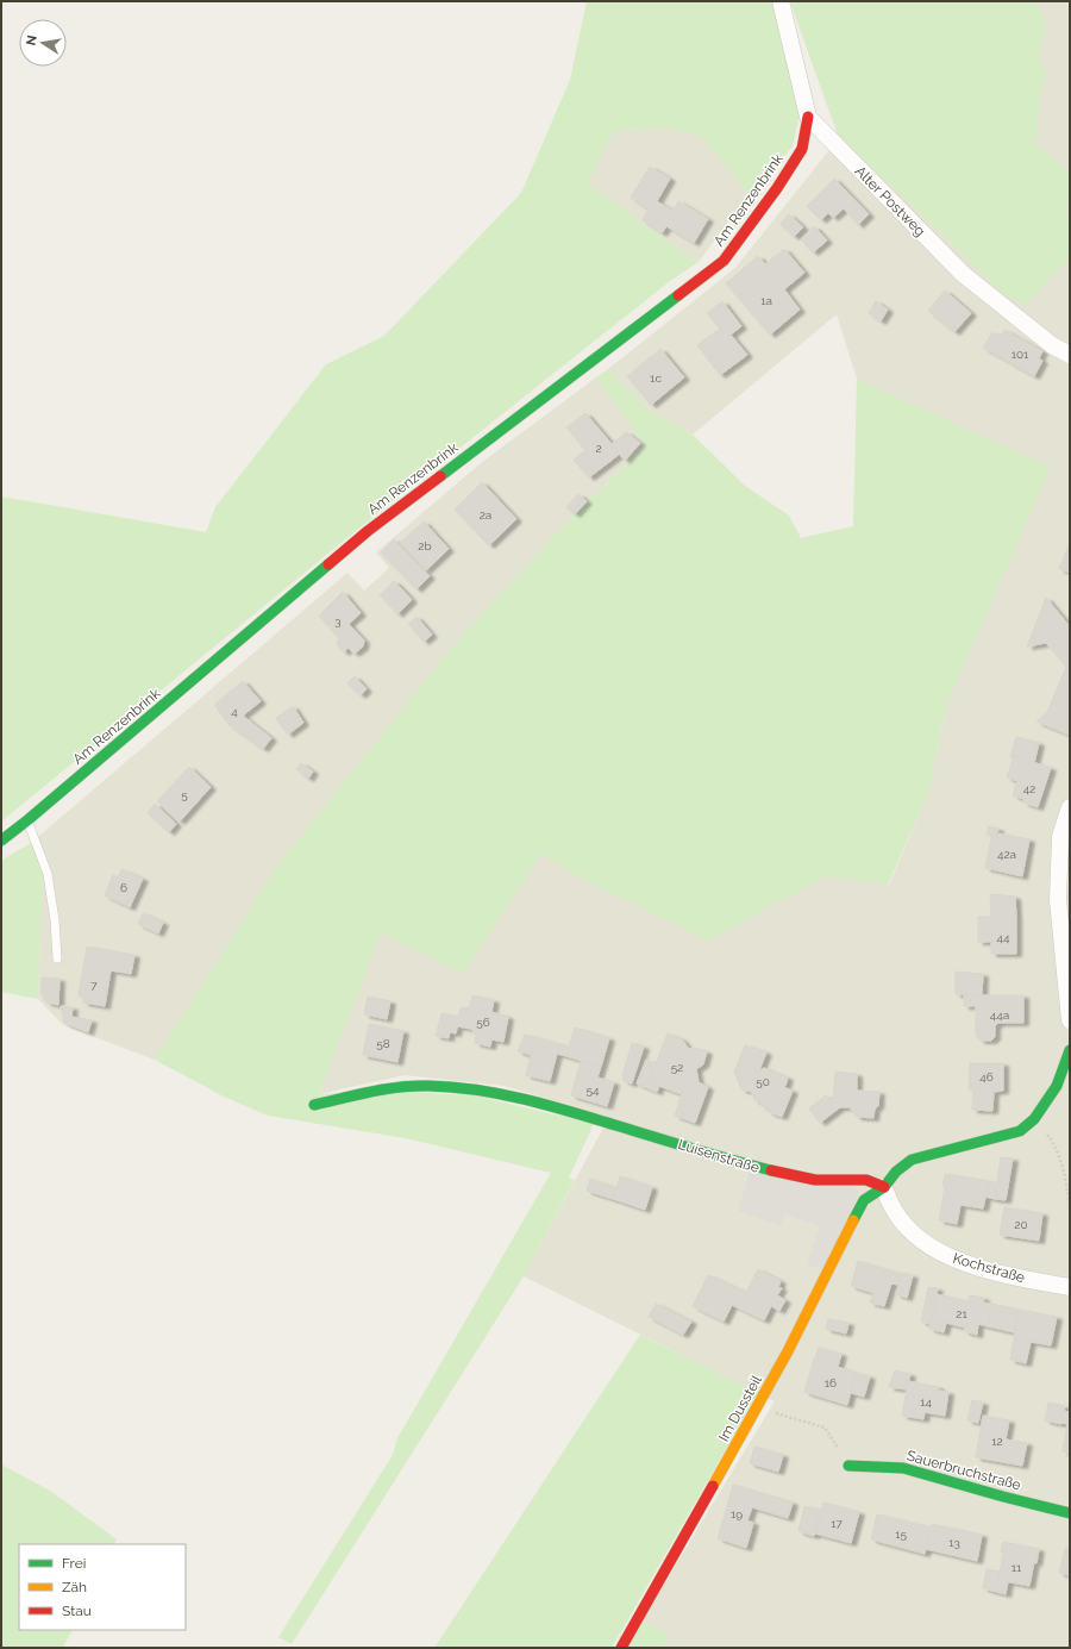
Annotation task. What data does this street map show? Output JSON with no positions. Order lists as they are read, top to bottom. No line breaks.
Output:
{"streets":{"street":["Am Renzenbrink","Alter Postweg","Luisenstraße","Kochstraße","Im Dussteil","Sauerbruchstraße"]},"crossings":[["Am Renzenbrink","Alter Postweg"],["Luisenstraße","Kochstraße"],["Luisenstraße","Im Dussteil"],["Kochstraße","Im Dussteil"]],"house_numbers":["1a","101","1c","2","2a","2b","3","4","42","5","42a","6","44","7","44a","56","58","52","46","50","54","20","21","16","14","12","19","17","15","13","11"],"legend":["Frei","Zäh","Stau"],"north":"left"}
